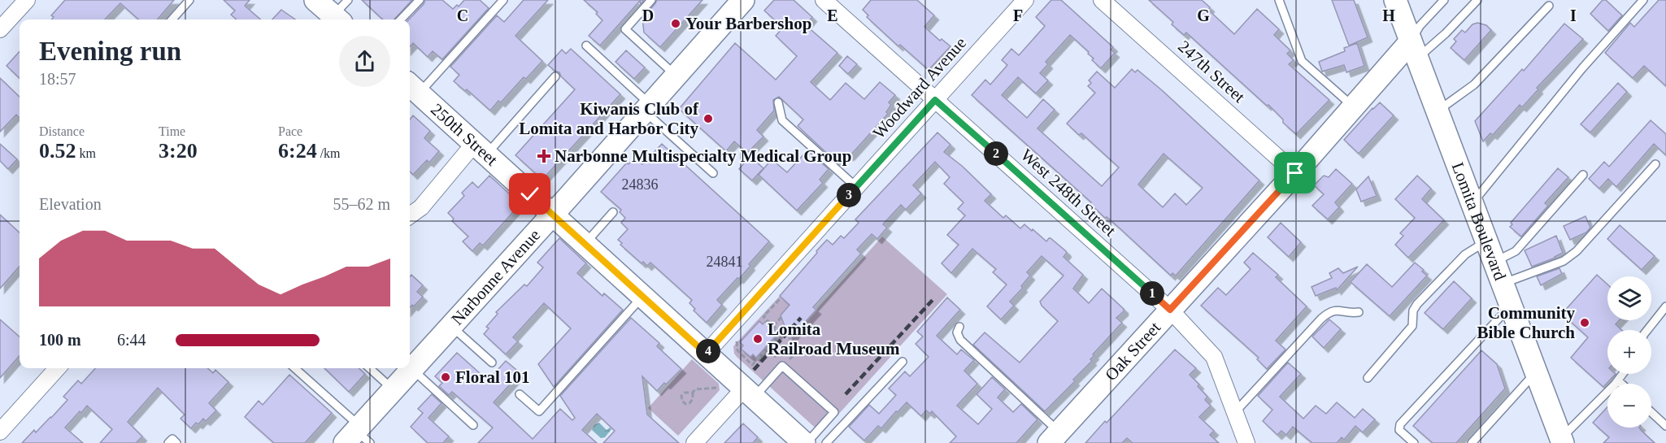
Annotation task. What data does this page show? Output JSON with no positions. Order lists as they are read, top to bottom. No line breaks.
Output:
{"streets":{"street":["247th Street","Woodward Avenue","250th Street","West 248th Street","Lomita Boulevard","Narbonne Avenue","Oak Street"]},"crossings":[["247th Street","Oak Street"],["Woodward Avenue","250th Street"],["Woodward Avenue","West 248th Street"],["250th Street","Narbonne Avenue"],["West 248th Street","Oak Street"],["Lomita Boulevard","Oak Street"]],"places":{"other":["Your Barbershop","Kiwanis Club of Lomita and Harbor City","Community Bible Church","Lomita Railroad Museum","Floral 101"],"health":["Narbonne Multispecialty Medical Group"]},"house_numbers":["24836","24841"],"page":{"heading":["Evening run","18:57"],"stats":[["Distance","0.52 km"],["Time","3:20"],["Pace","6:24 /km"]],"pins":["2","3","1","4"],"chart":["Elevation","55–62 m"],"map_buttons":["+","−"],"list":[{"name":"100 m","note":"6:44"}]},"grid":{"columns":["C","D","E","F","G","H","I"]}}
